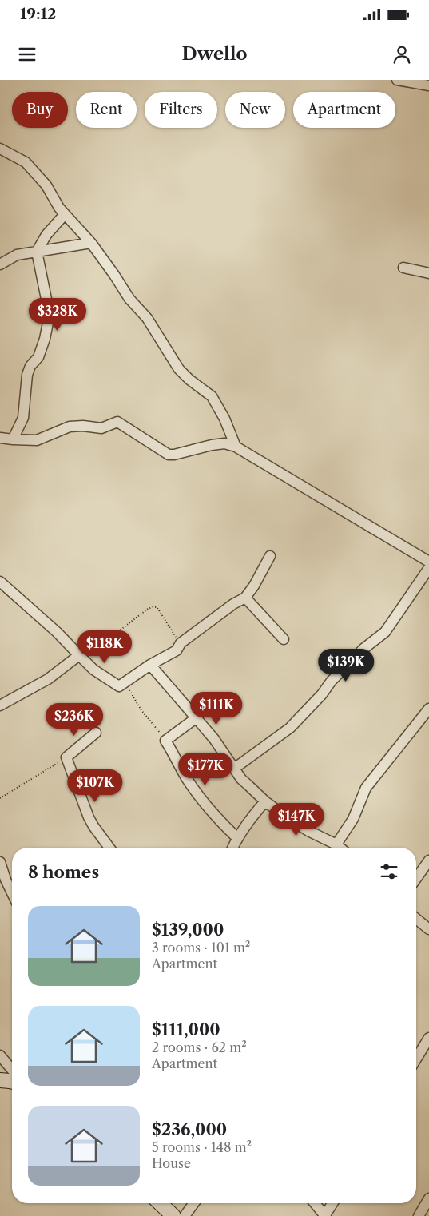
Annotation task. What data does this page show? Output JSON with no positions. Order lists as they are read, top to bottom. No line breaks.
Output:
{"page":{"status":"19:12","header":"Dwello","chip":["Buy","Rent","Filters","New","Apartment"],"price":["$328K","$118K","$139K","$111K","$236K","$177K","$107K","$147K"],"heading":"8 homes","list":[{"name":"$139,000","note":"3 rooms · 101 m² · Apartment"},{"name":"$111,000","note":"2 rooms · 62 m² · Apartment"},{"name":"$236,000","note":"5 rooms · 148 m² · House"}]}}
